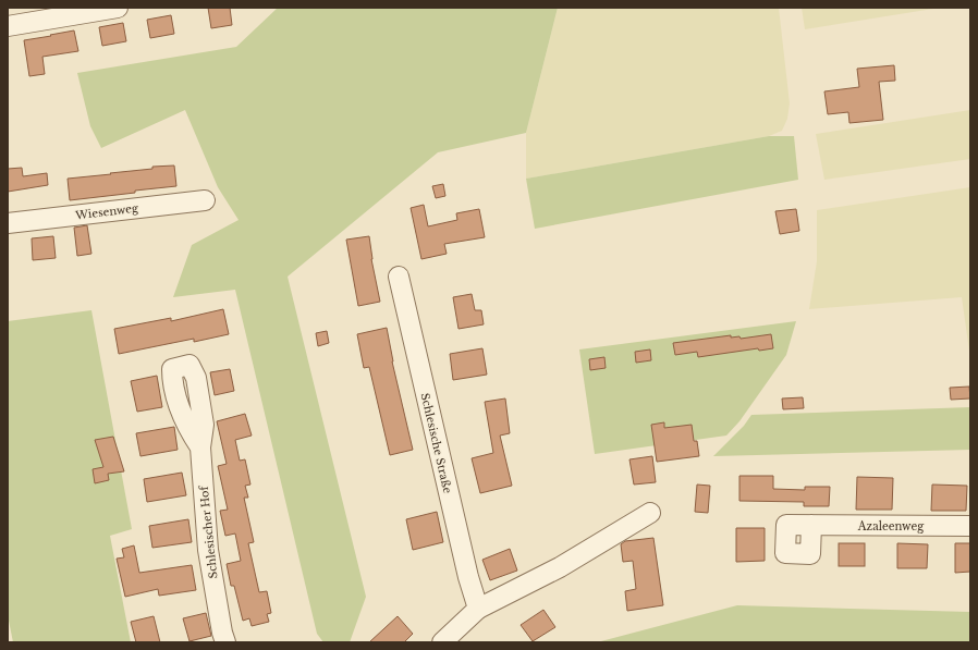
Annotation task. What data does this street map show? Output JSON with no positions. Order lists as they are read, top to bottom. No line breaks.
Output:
{"streets":{"street":["Wiesenweg","Schlesische Straße","Azaleenweg","Schlesischer Hof"]}}
